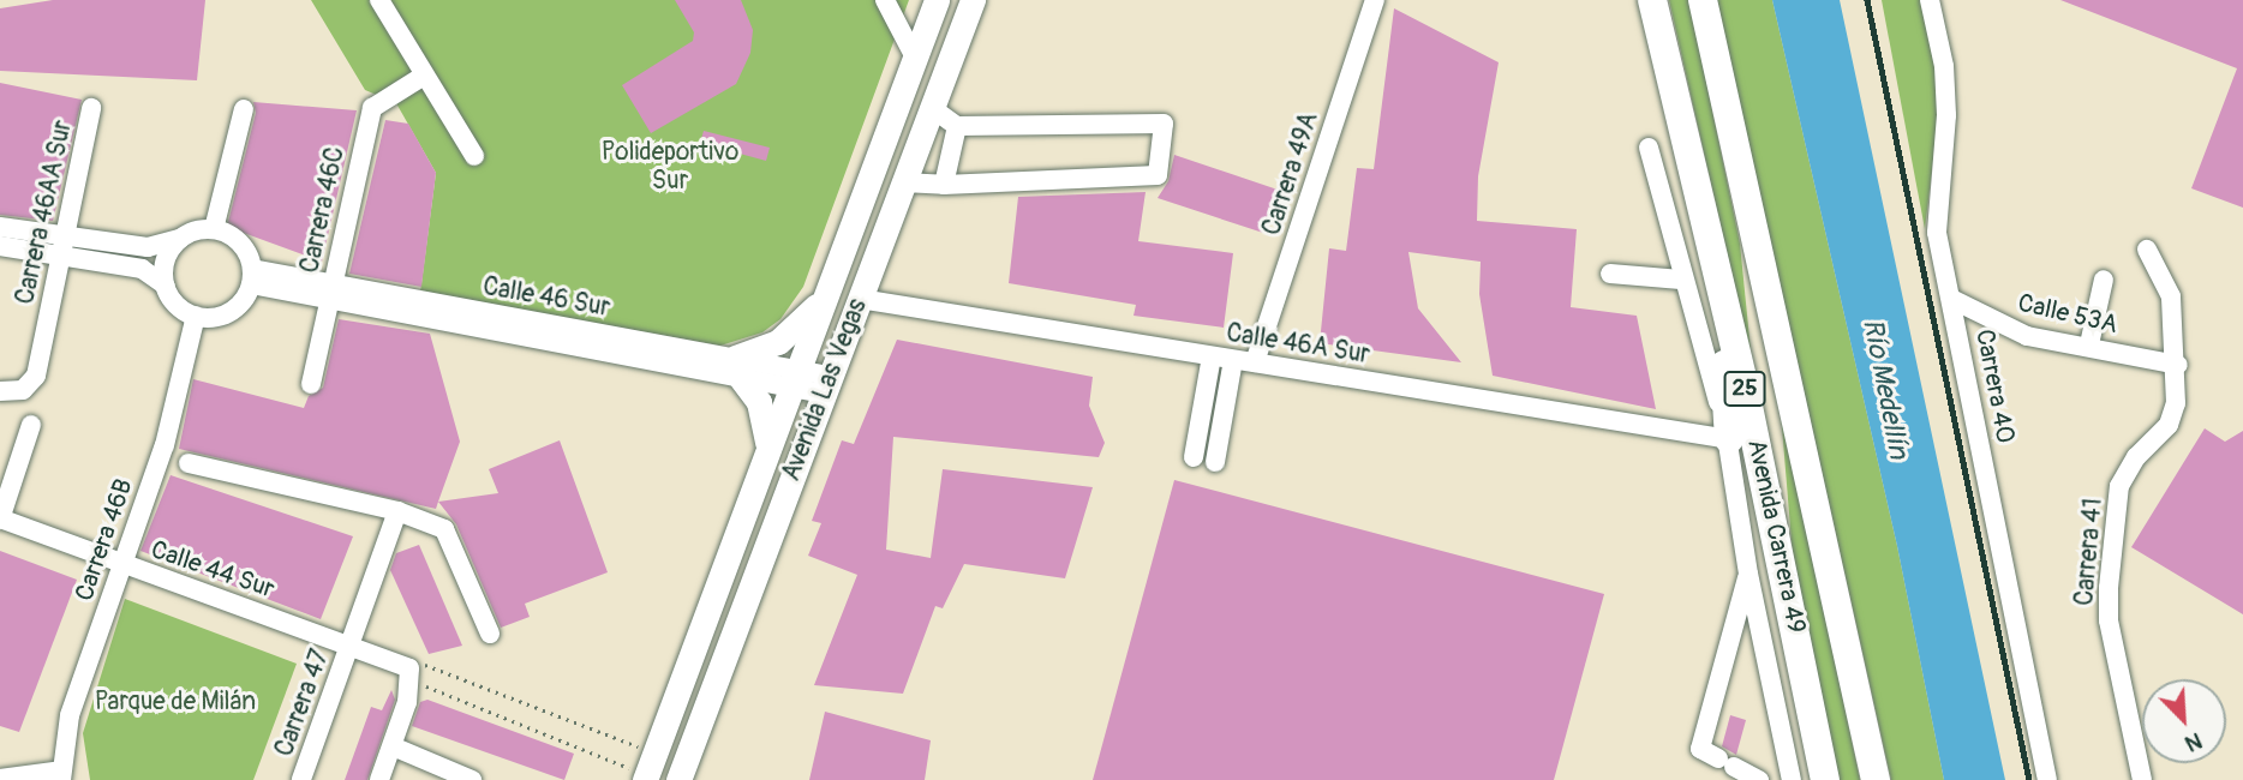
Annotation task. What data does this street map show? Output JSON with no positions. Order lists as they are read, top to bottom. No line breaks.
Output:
{"streets":{"highway":["25","Avenida Carrera 49"],"main road":["Avenida Las Vegas"],"street":["Carrera 49A","Carrera 46C","Carrera 46AA Sur","Calle 46 Sur","Calle 53A","Calle 46A Sur","Carrera 40","Carrera 46B","Carrera 41","Calle 44 Sur","Carrera 47"]},"crossings":[["Carrera 49A","Calle 46A Sur"],["Carrera 46C","Calle 46 Sur"],["Calle 46 Sur","Avenida Las Vegas"],["Calle 46 Sur","Carrera 46B"],["Calle 53A","Carrera 40"],["Calle 53A","Carrera 41"],["Calle 46A Sur","Avenida Las Vegas"],["Carrera 46B","Calle 44 Sur"],["Calle 44 Sur","Carrera 47"]],"water":["Río Medellín"],"parks":["Polideportivo Sur","Parque de Milán"],"north":"bottom right"}
